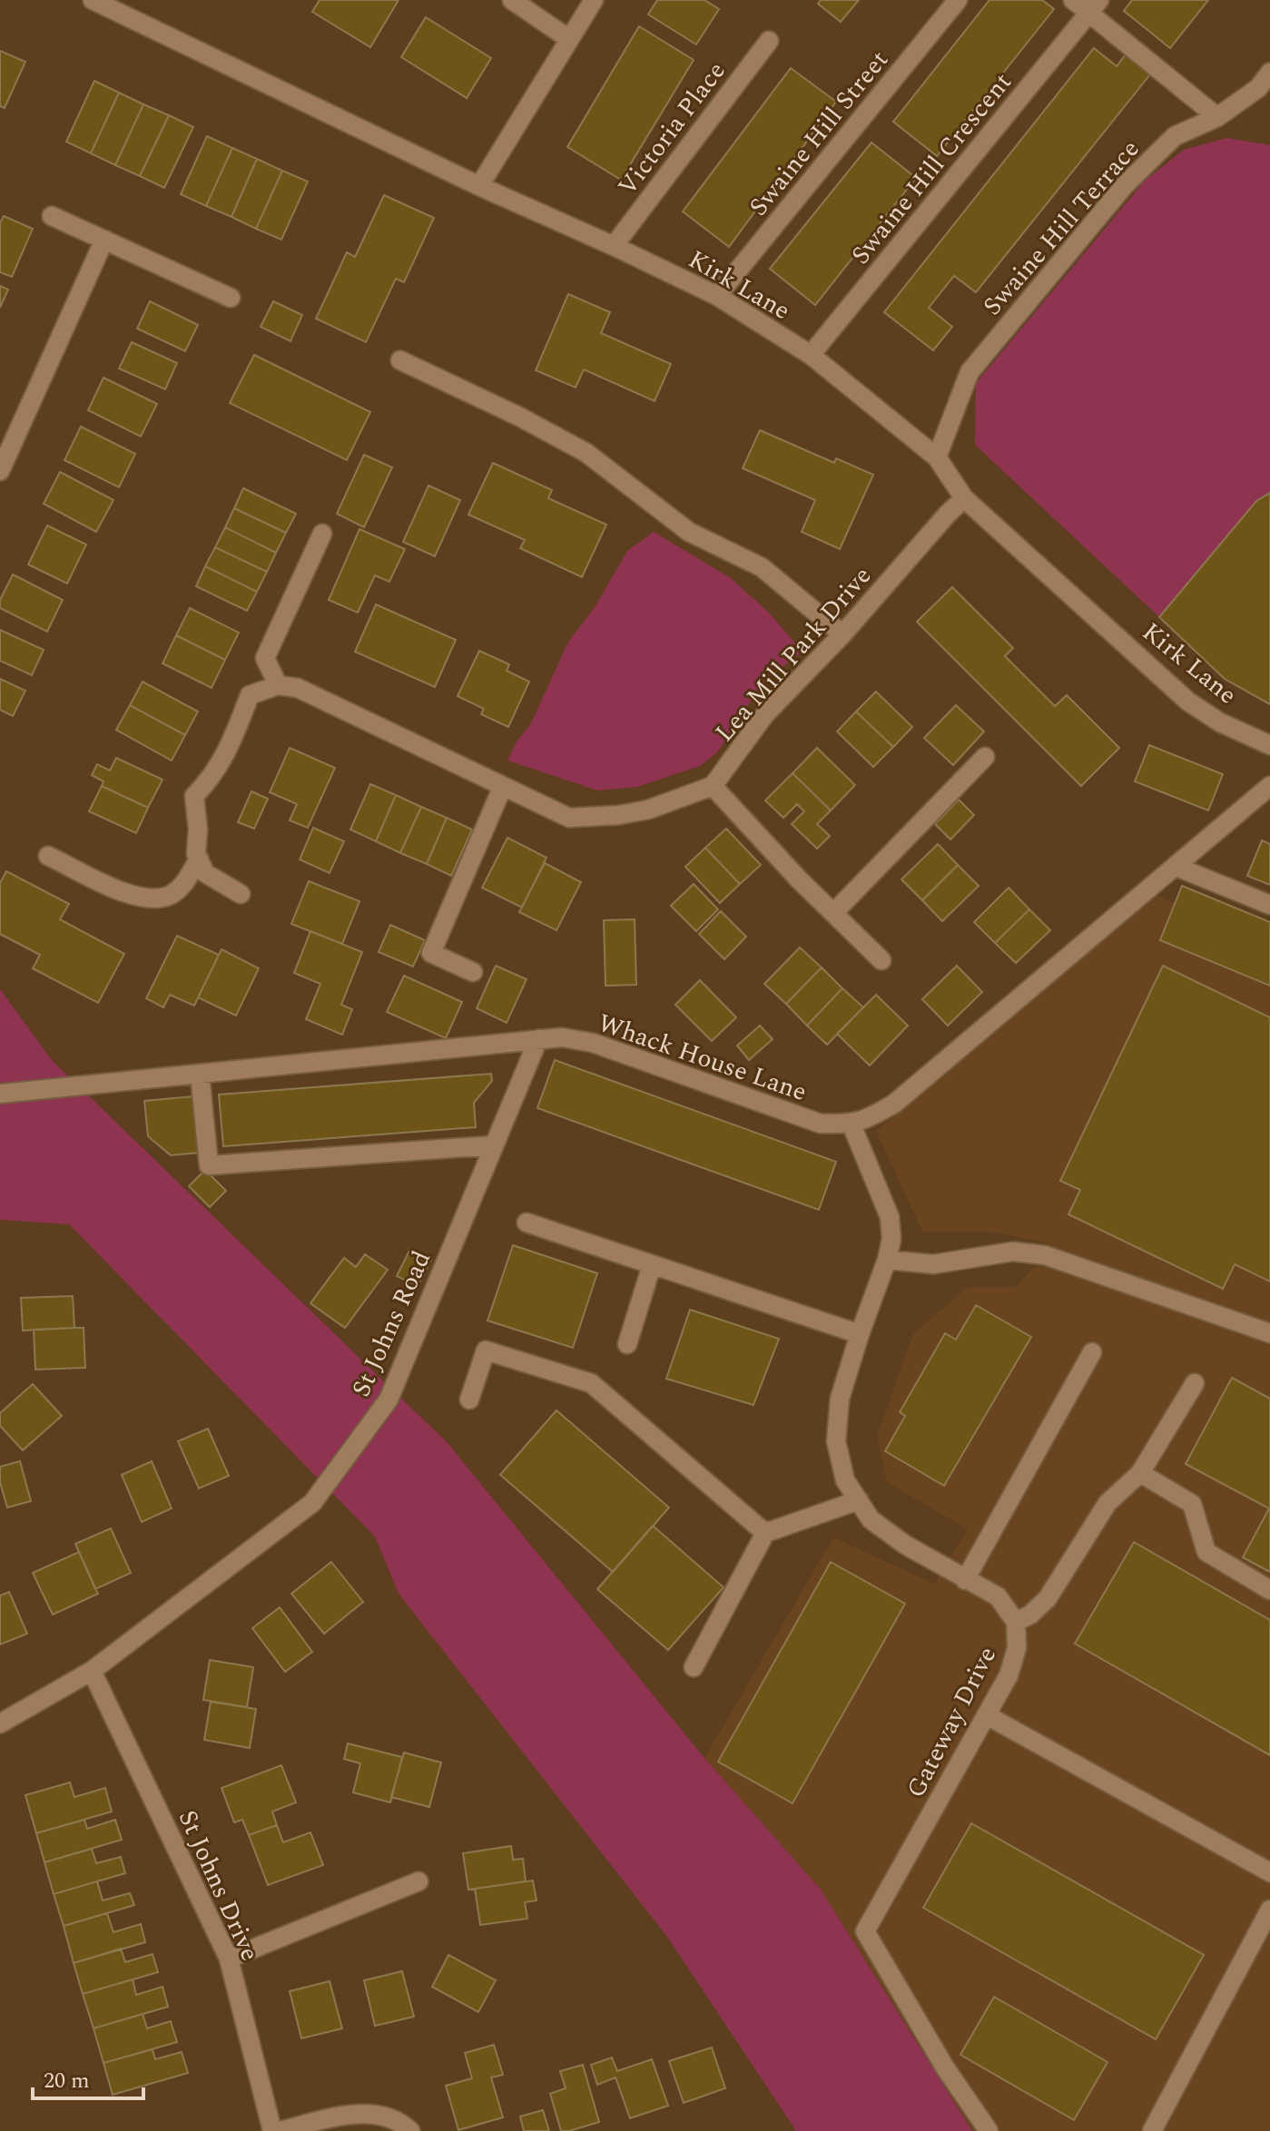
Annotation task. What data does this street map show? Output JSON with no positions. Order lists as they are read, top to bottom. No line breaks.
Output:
{"streets":{"street":["Victoria Place","Swaine Hill Street","Swaine Hill Crescent","Swaine Hill Terrace","Kirk Lane","Lea Mill Park Drive","Whack House Lane","St Johns Road","Gateway Drive","St Johns Drive"]},"crossings":[["Victoria Place","Kirk Lane"],["Swaine Hill Street","Kirk Lane"],["Swaine Hill Crescent","Kirk Lane"],["Swaine Hill Terrace","Kirk Lane"],["Kirk Lane","Lea Mill Park Drive"],["Whack House Lane","St Johns Road"],["Whack House Lane","Gateway Drive"],["St Johns Road","St Johns Drive"]],"scale_bar":"20 m"}
